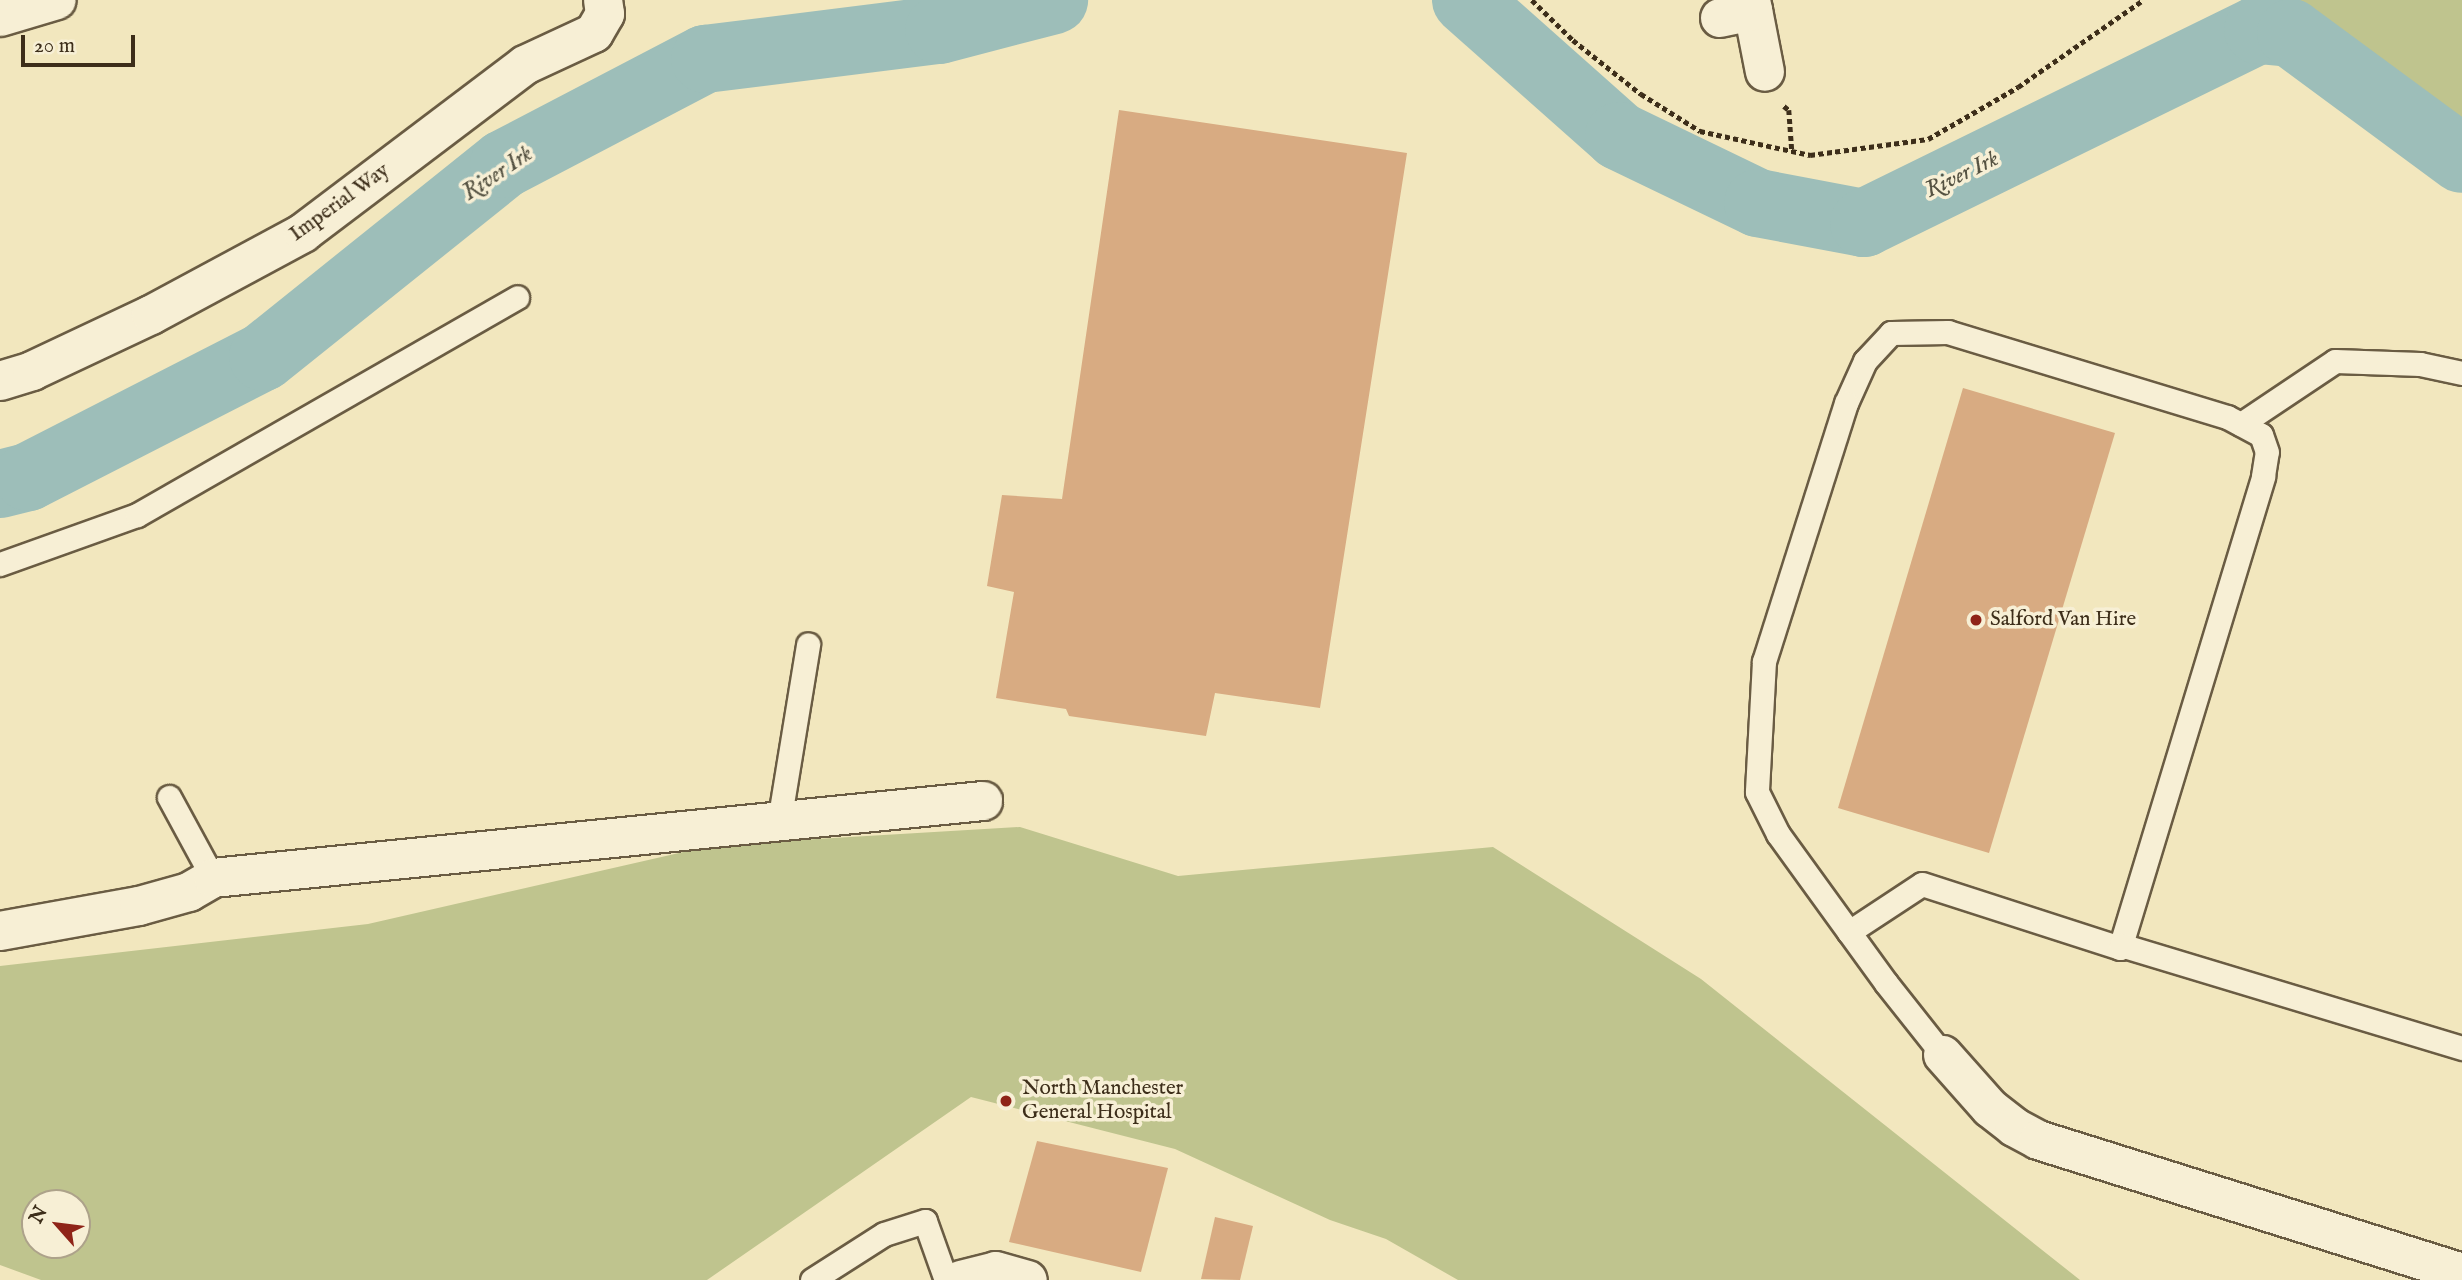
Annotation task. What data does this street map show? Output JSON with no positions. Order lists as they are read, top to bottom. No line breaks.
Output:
{"streets":{"street":["Imperial Way"]},"water":["River Irk"],"places":["Salford Van Hire","North Manchester General Hospital"],"scale_bar":"20 m","north":"top left"}
